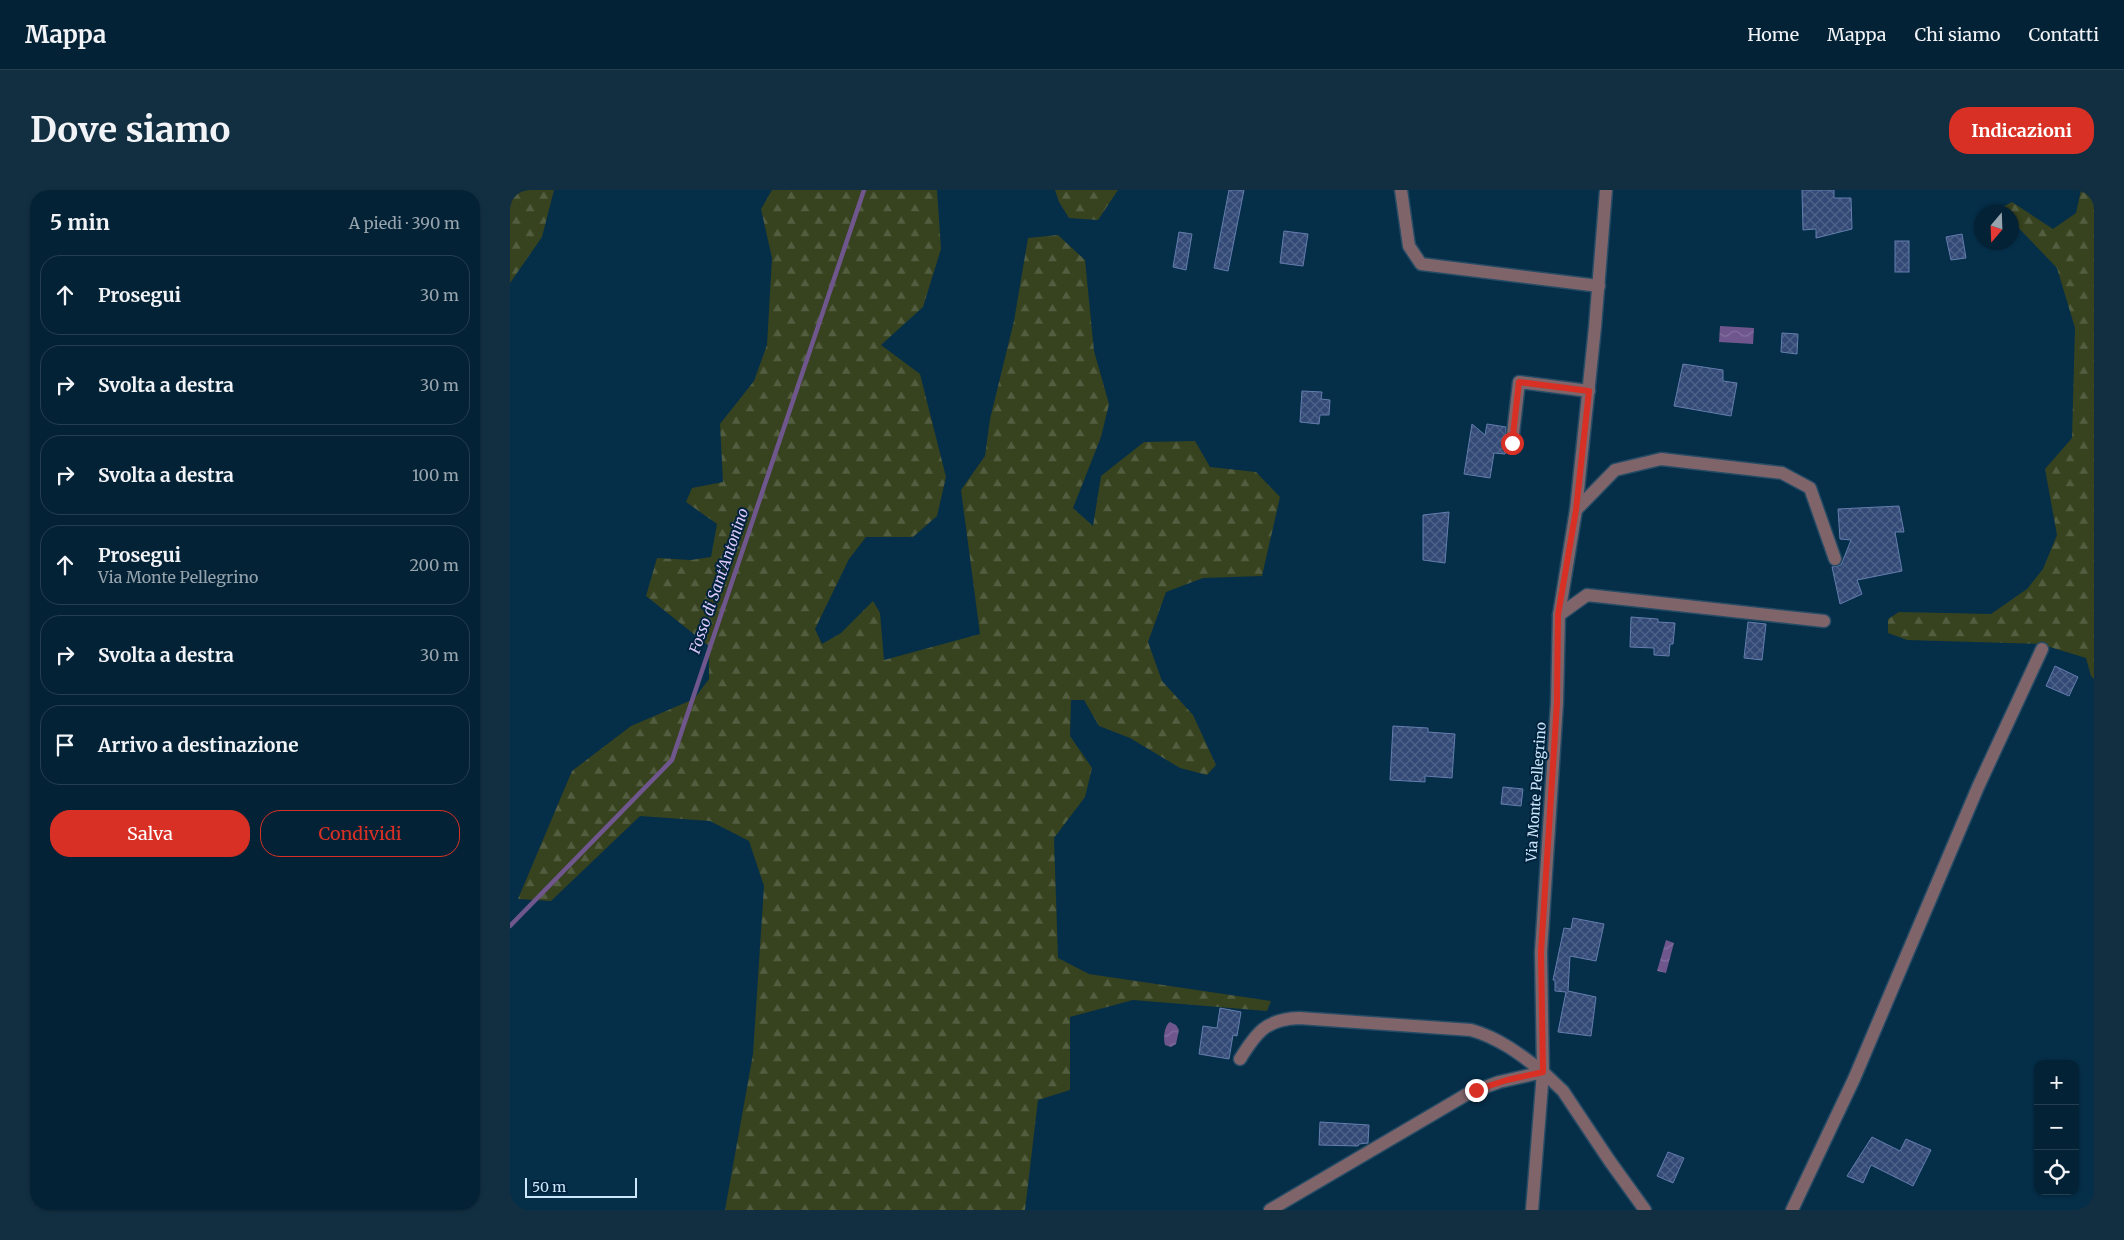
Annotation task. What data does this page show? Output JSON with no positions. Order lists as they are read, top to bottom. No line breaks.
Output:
{"streets":{"street":["Via Monte Pellegrino"]},"water":["Fosso di Sant'Antonino"],"scale_bar":"50 m","north":"bottom","page":{"header":"Mappa","nav":["Home","Mappa","Chi siamo","Contatti"],"buttons":["Indicazioni",["Salva","Condividi"]],"title":"Dove siamo","heading":["5 min","A piedi · 390 m"],"list":[["Prosegui","30 m"],["Svolta a destra","30 m"],["Svolta a destra","100 m"],["Prosegui","Via Monte Pellegrino","200 m"],["Svolta a destra","30 m"],"Arrivo a destinazione"],"map_buttons":["+","−"],"scale":"50 m"}}
